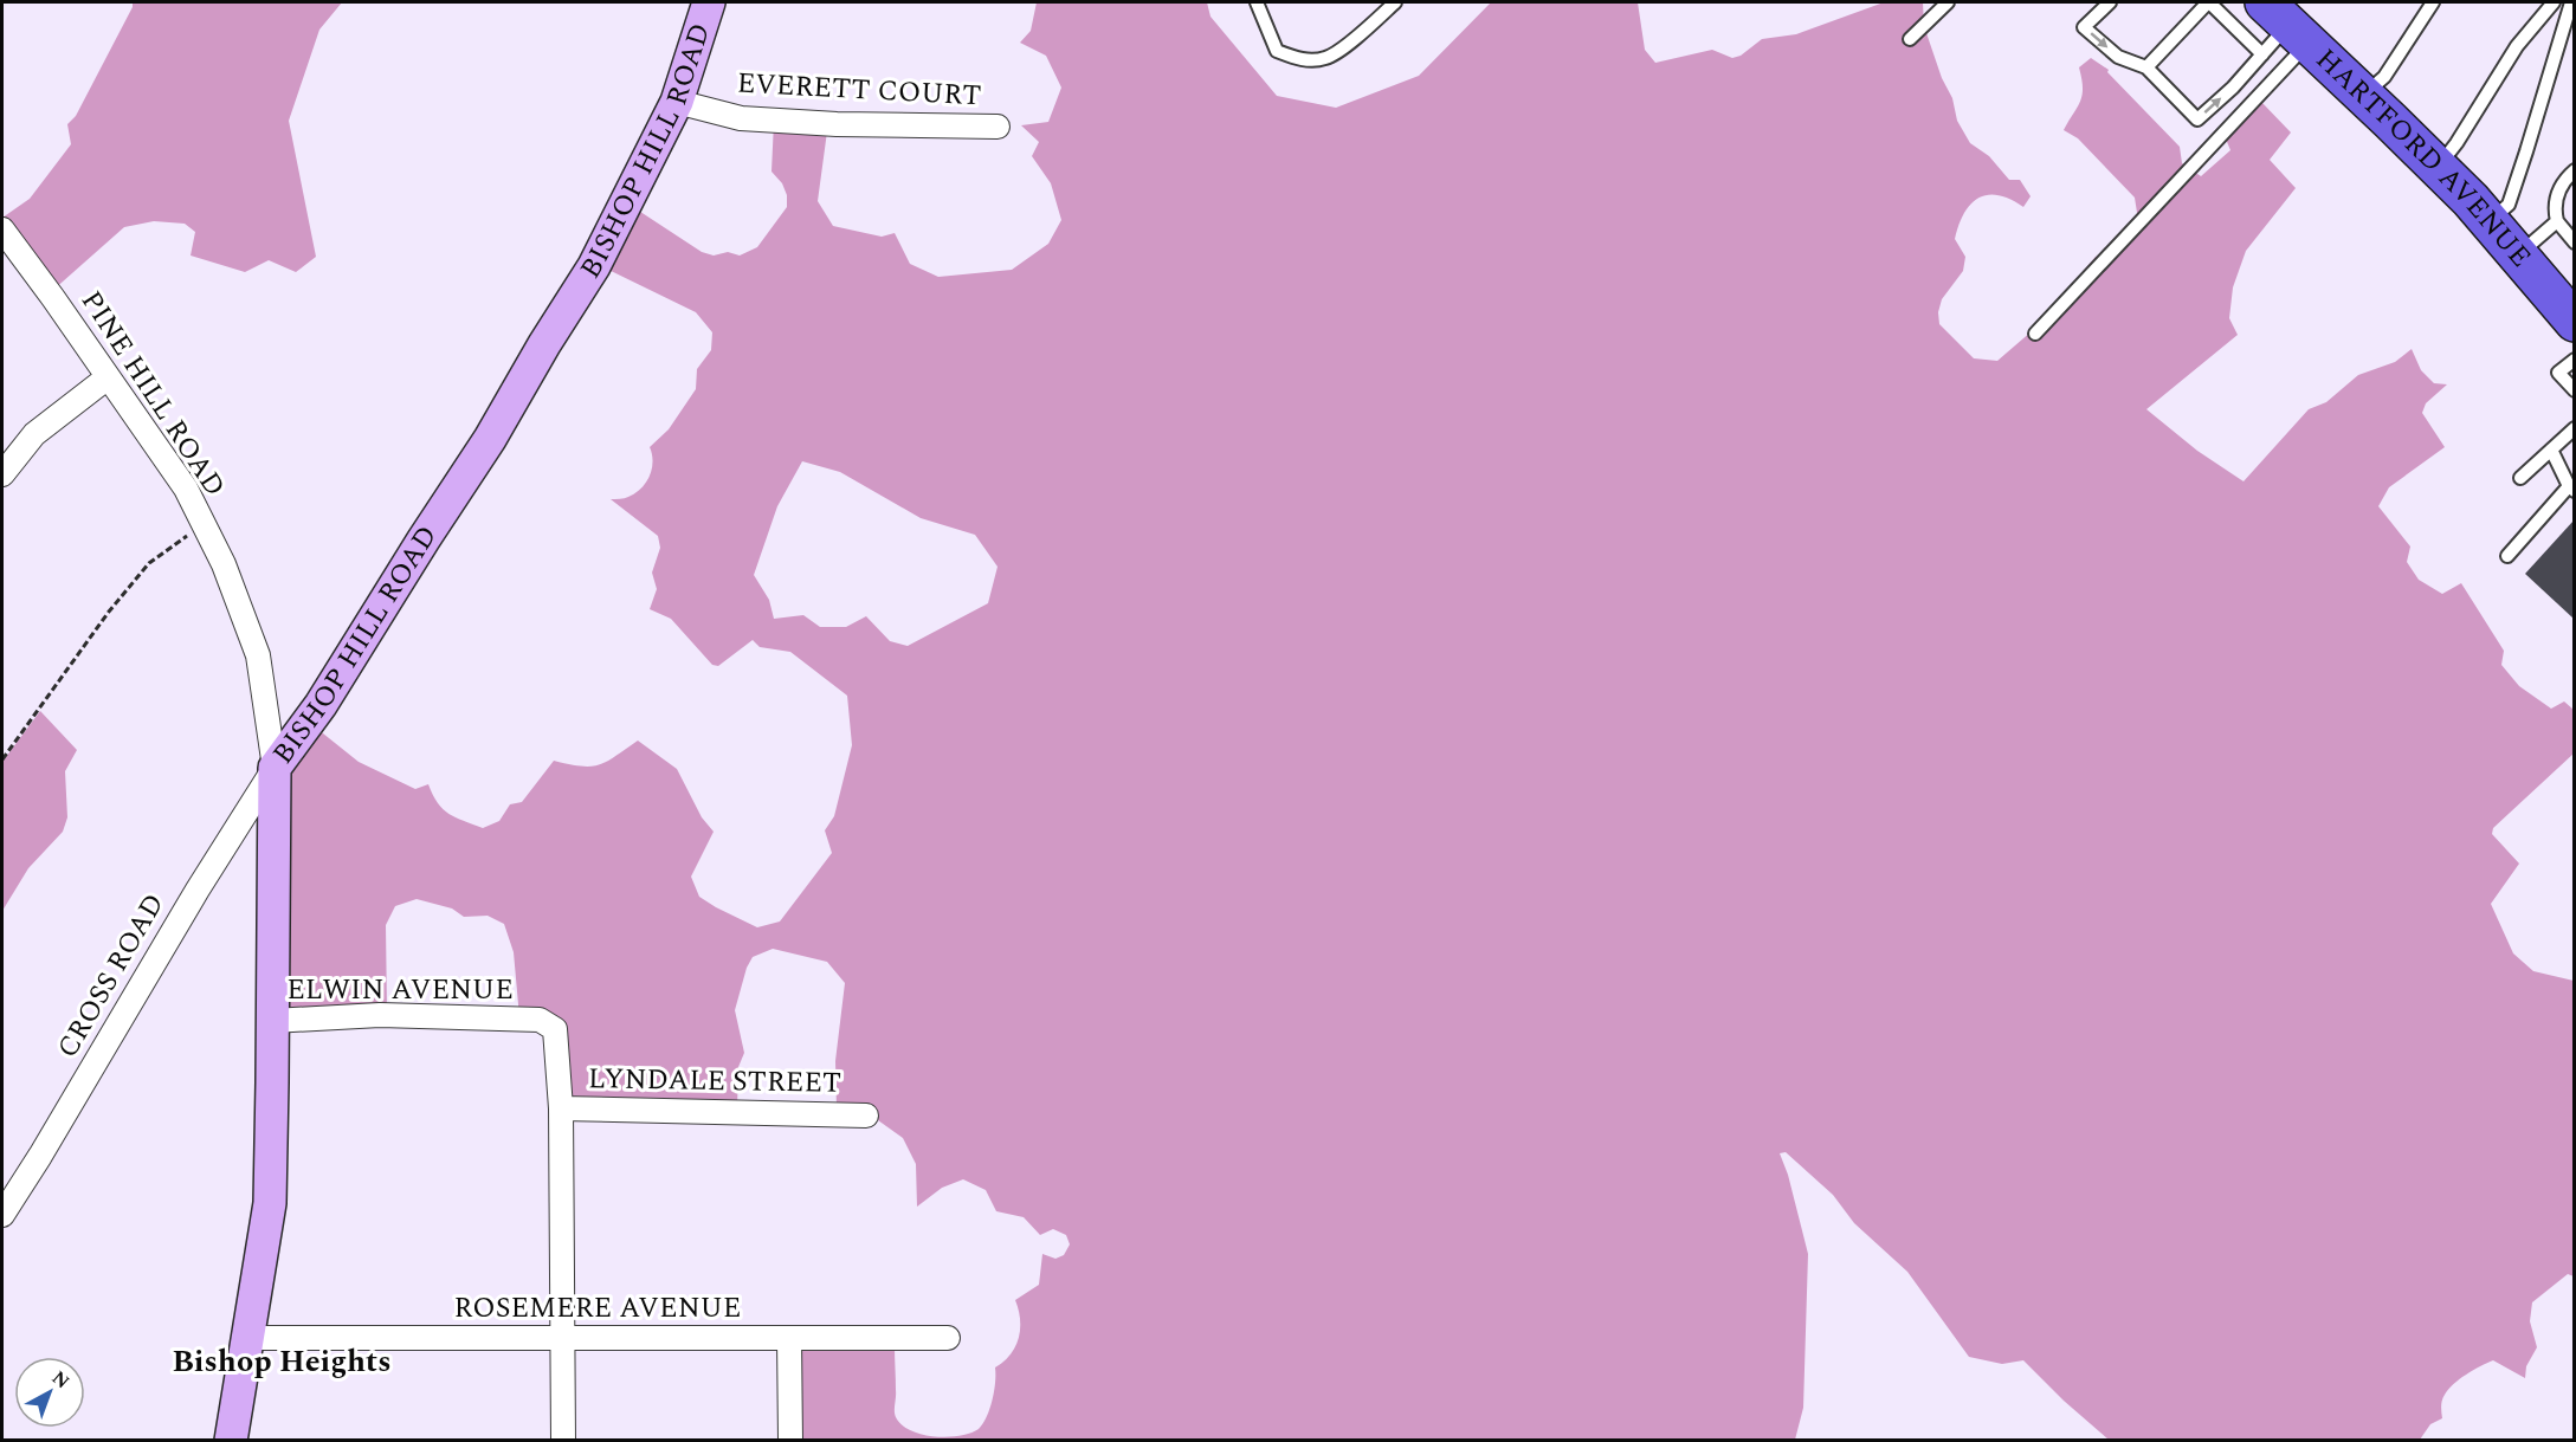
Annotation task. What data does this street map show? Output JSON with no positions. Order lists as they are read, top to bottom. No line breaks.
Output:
{"streets":{"highway":["HARTFORD AVENUE"],"street":["EVERETT COURT","BISHOP HILL ROAD","PINE HILL ROAD","CROSS ROAD","ELWIN AVENUE","LYNDALE STREET","ROSEMERE AVENUE"]},"crossings":[["EVERETT COURT","BISHOP HILL ROAD"],["BISHOP HILL ROAD","PINE HILL ROAD"],["BISHOP HILL ROAD","CROSS ROAD"],["BISHOP HILL ROAD","ELWIN AVENUE"],["BISHOP HILL ROAD","ROSEMERE AVENUE"],["PINE HILL ROAD","CROSS ROAD"],["ELWIN AVENUE","LYNDALE STREET"]],"districts":["Bishop Heights"],"north":"top right"}
